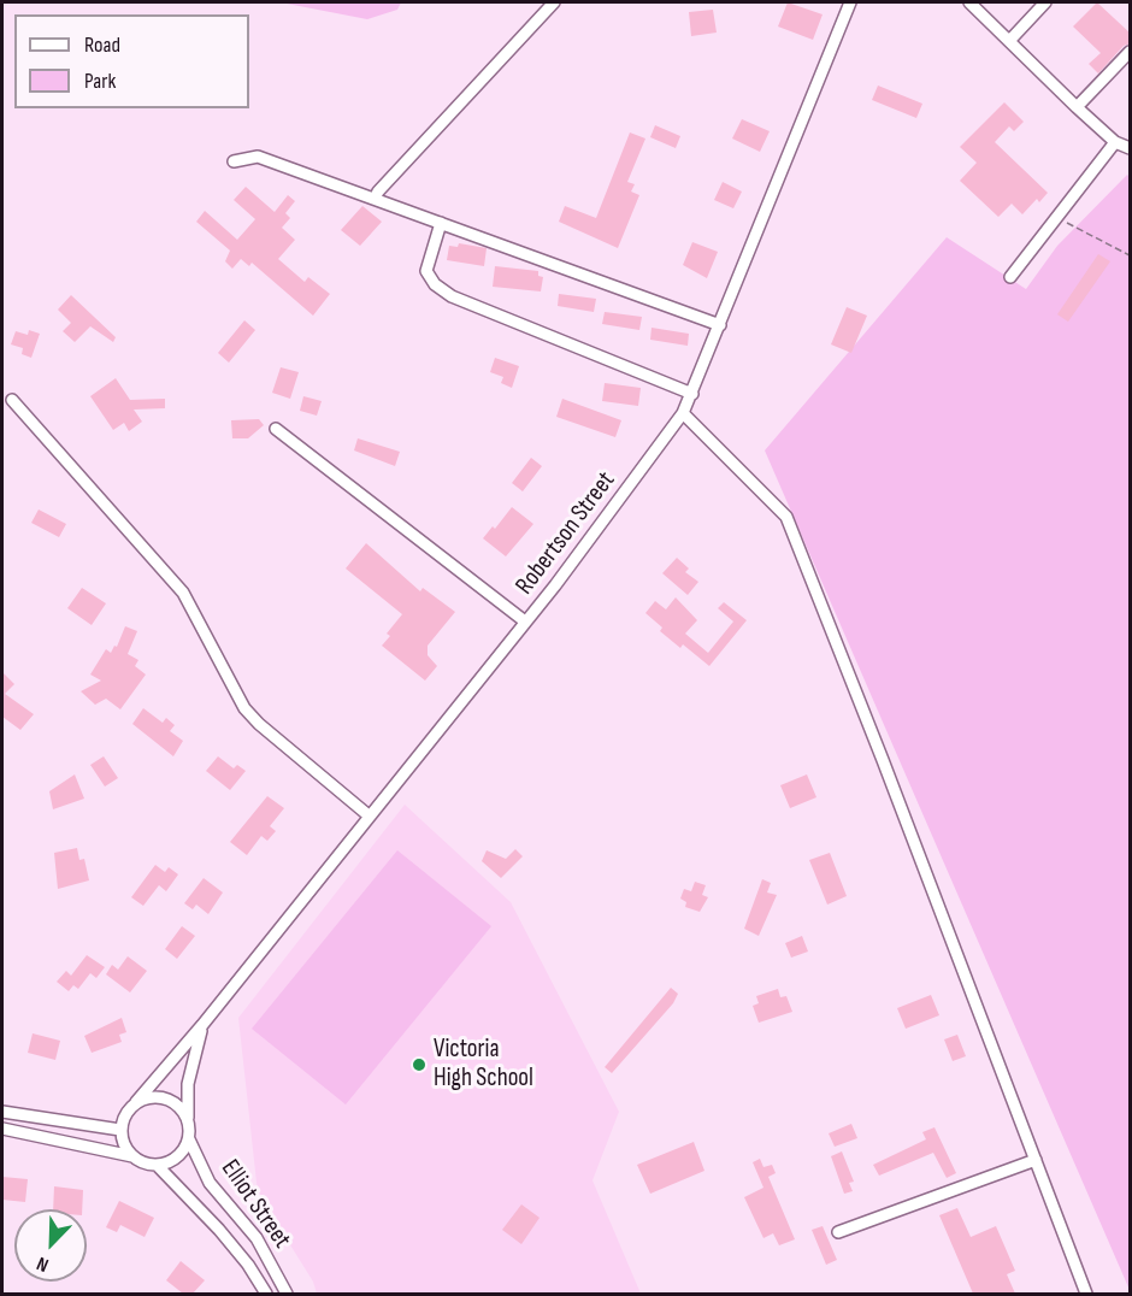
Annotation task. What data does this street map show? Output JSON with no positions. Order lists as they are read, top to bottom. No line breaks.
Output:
{"streets":{"street":["Robertson Street","Elliot Street"]},"crossings":[["Robertson Street","Elliot Street"]],"places":["Victoria High School"],"legend":["Road","Park"],"north":"bottom left"}
